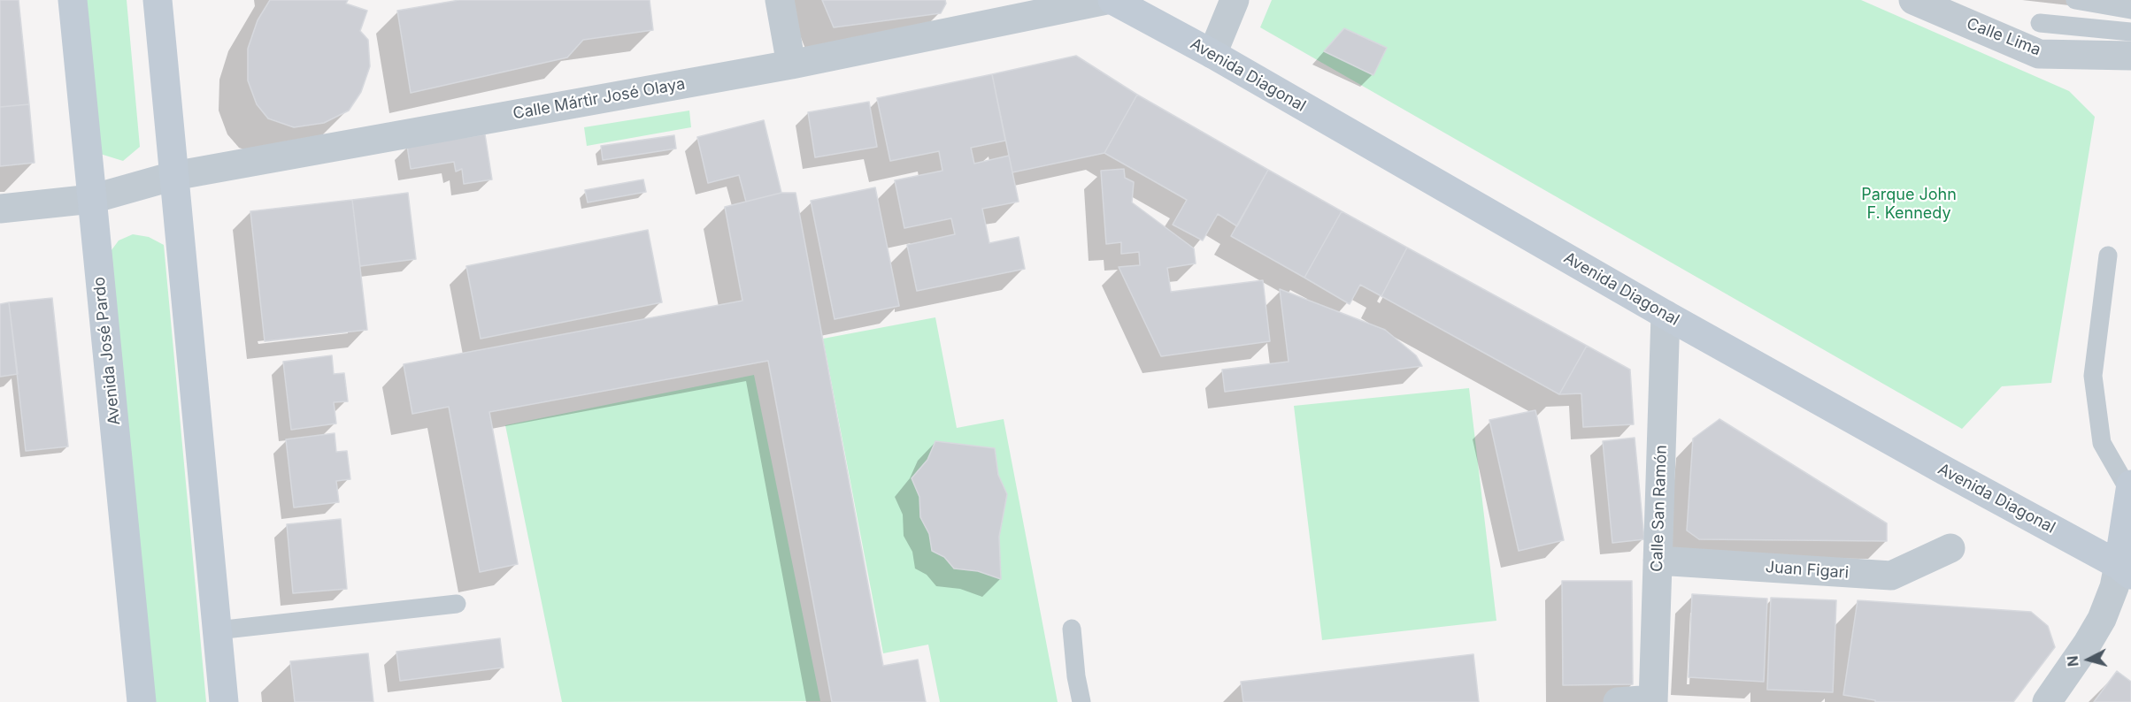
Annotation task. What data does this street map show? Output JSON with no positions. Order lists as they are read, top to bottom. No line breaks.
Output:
{"streets":{"main road":["Avenida Diagonal","Avenida José Pardo"],"street":["Calle Lima","Calle Mártìr José Olaya","Calle San Ramón","Juan Figari"]},"crossings":[["Avenida Diagonal","Calle San Ramón"],["Calle Mártìr José Olaya","Avenida José Pardo"],["Calle San Ramón","Juan Figari"]],"parks":["Parque John F. Kennedy"],"north":"left"}
